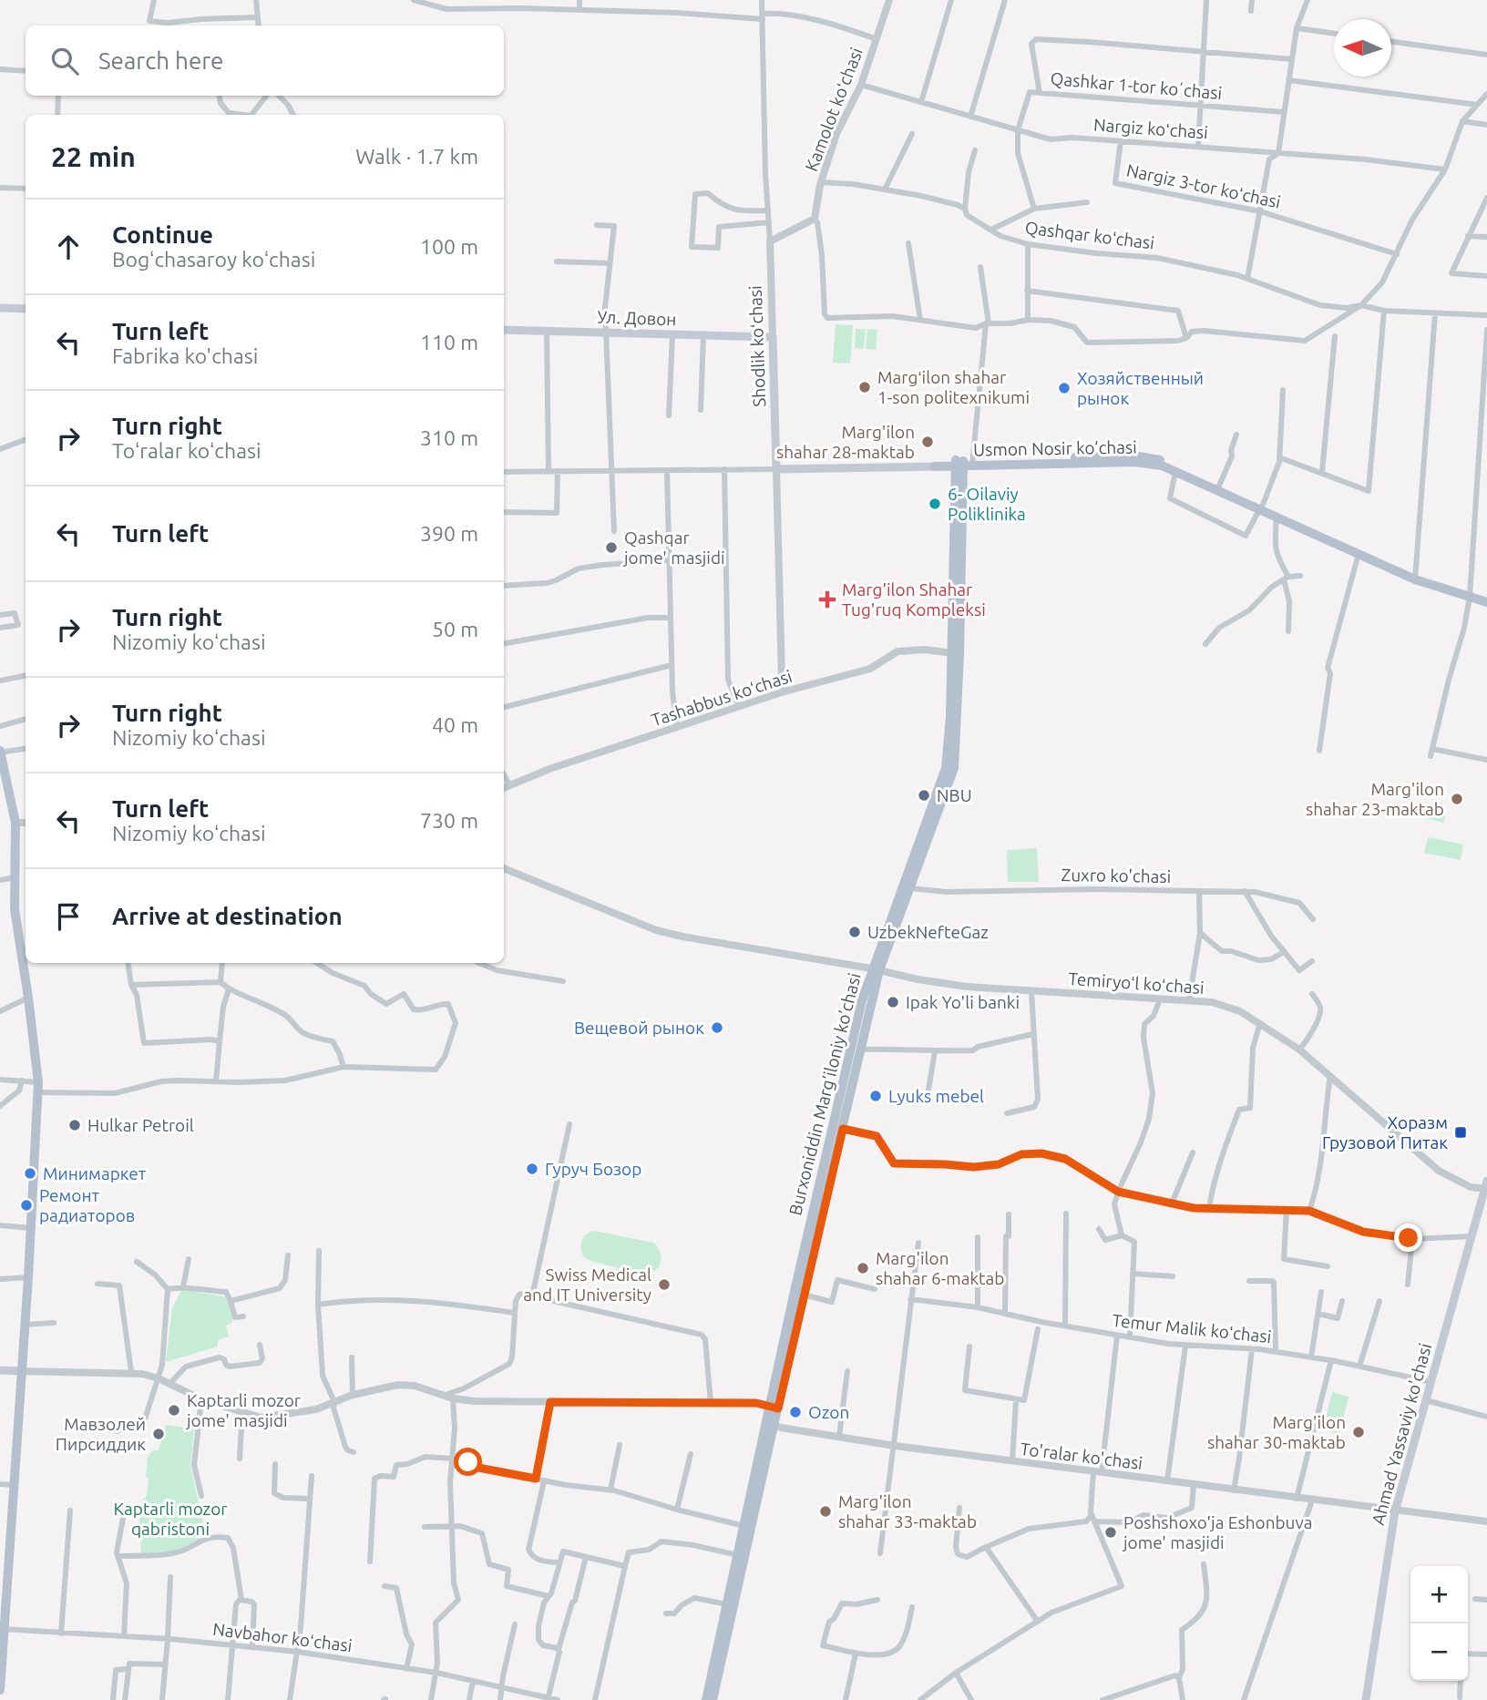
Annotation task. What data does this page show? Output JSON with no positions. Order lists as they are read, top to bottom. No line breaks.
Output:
{"streets":{"main road":["Ул. Довон","Shodlik koʻchasi","Usmon Nosir ko‘chasi","Burxoniddin Marg’iloniy ko’chasi","Ahmad Yassaviy ko'chasi"],"street":["Qashkar 1-tor koʼchasi","Kamolot koʻchasi","Nargiz koʻchasi","Nargiz 3-tor koʻchasi","Qashqar koʻchasi","Tashabbus koʻchasi","Zuxro ko'chasi","Temiryoʻl koʻchasi","Temur Malik koʻchasi","To'ralar ko'chasi","Navbahor koʻchasi"]},"crossings":[["Qashkar 1-tor koʼchasi","Nargiz koʻchasi"],["Kamolot koʻchasi","Nargiz koʻchasi"],["Kamolot koʻchasi","Qashqar koʻchasi"],["Nargiz koʻchasi","Nargiz 3-tor koʻchasi"],["Ул. Довон","Shodlik koʻchasi"],["Shodlik koʻchasi","Usmon Nosir ko‘chasi"],["Shodlik koʻchasi","Tashabbus koʻchasi"],["Usmon Nosir ko‘chasi","Burxoniddin Marg’iloniy ko’chasi"],["Tashabbus koʻchasi","Burxoniddin Marg’iloniy ko’chasi"],["Zuxro ko'chasi","Burxoniddin Marg’iloniy ko’chasi"],["Temiryoʻl koʻchasi","Burxoniddin Marg’iloniy ko’chasi"],["Temiryoʻl koʻchasi","Ahmad Yassaviy ko'chasi"],["Burxoniddin Marg’iloniy ko’chasi","To'ralar ko'chasi"],["Temur Malik koʻchasi","Ahmad Yassaviy ko'chasi"],["Ahmad Yassaviy ko'chasi","To'ralar ko'chasi"]],"parks":["Kaptarli mozor qabristoni"],"places":{"other":["Margʻilon shahar 1-son politexnikumi","Хозяйственный рынок","Marg'ilon shahar 28-maktab","6- Oilaviy Poliklinika","Qashqar jome' masjidi","NBU","Marg'ilon shahar 23-maktab","UzbekNefteGaz","Ipak Yo'li banki","Вещевой рынок","Lyuks mebel","Hulkar Petroil","Гуруч Бозор","Минимаркет","Ремонт радиаторов","Marg'ilon shahar 6-maktab","Swiss Medical and IT University","Kaptarli mozor jome' masjidi","Ozon","Marg'ilon shahar 30-maktab","Мавзолей Пирсиддик","Marg'ilon shahar 33-maktab","Poshshoxo'ja Eshonbuva jome' masjidi"],"health":["Marg'ilon Shahar Tug'ruq Kompleksi"],"transit":["Хоразм Грузовой Питак"]},"north":"left","page":{"search":"Search here","heading":["22 min","Walk · 1.7 km"],"list":[["Continue","Bogʻchasaroy koʻchasi","100 m"],["Turn left","Fabrika ko'chasi","110 m"],["Turn right","Toʻralar koʻchasi","310 m"],["Turn left","390 m"],["Turn right","Nizomiy koʻchasi","50 m"],["Turn right","Nizomiy koʻchasi","40 m"],["Turn left","Nizomiy koʻchasi","730 m"],"Arrive at destination"],"map_buttons":["+","−"]}}
